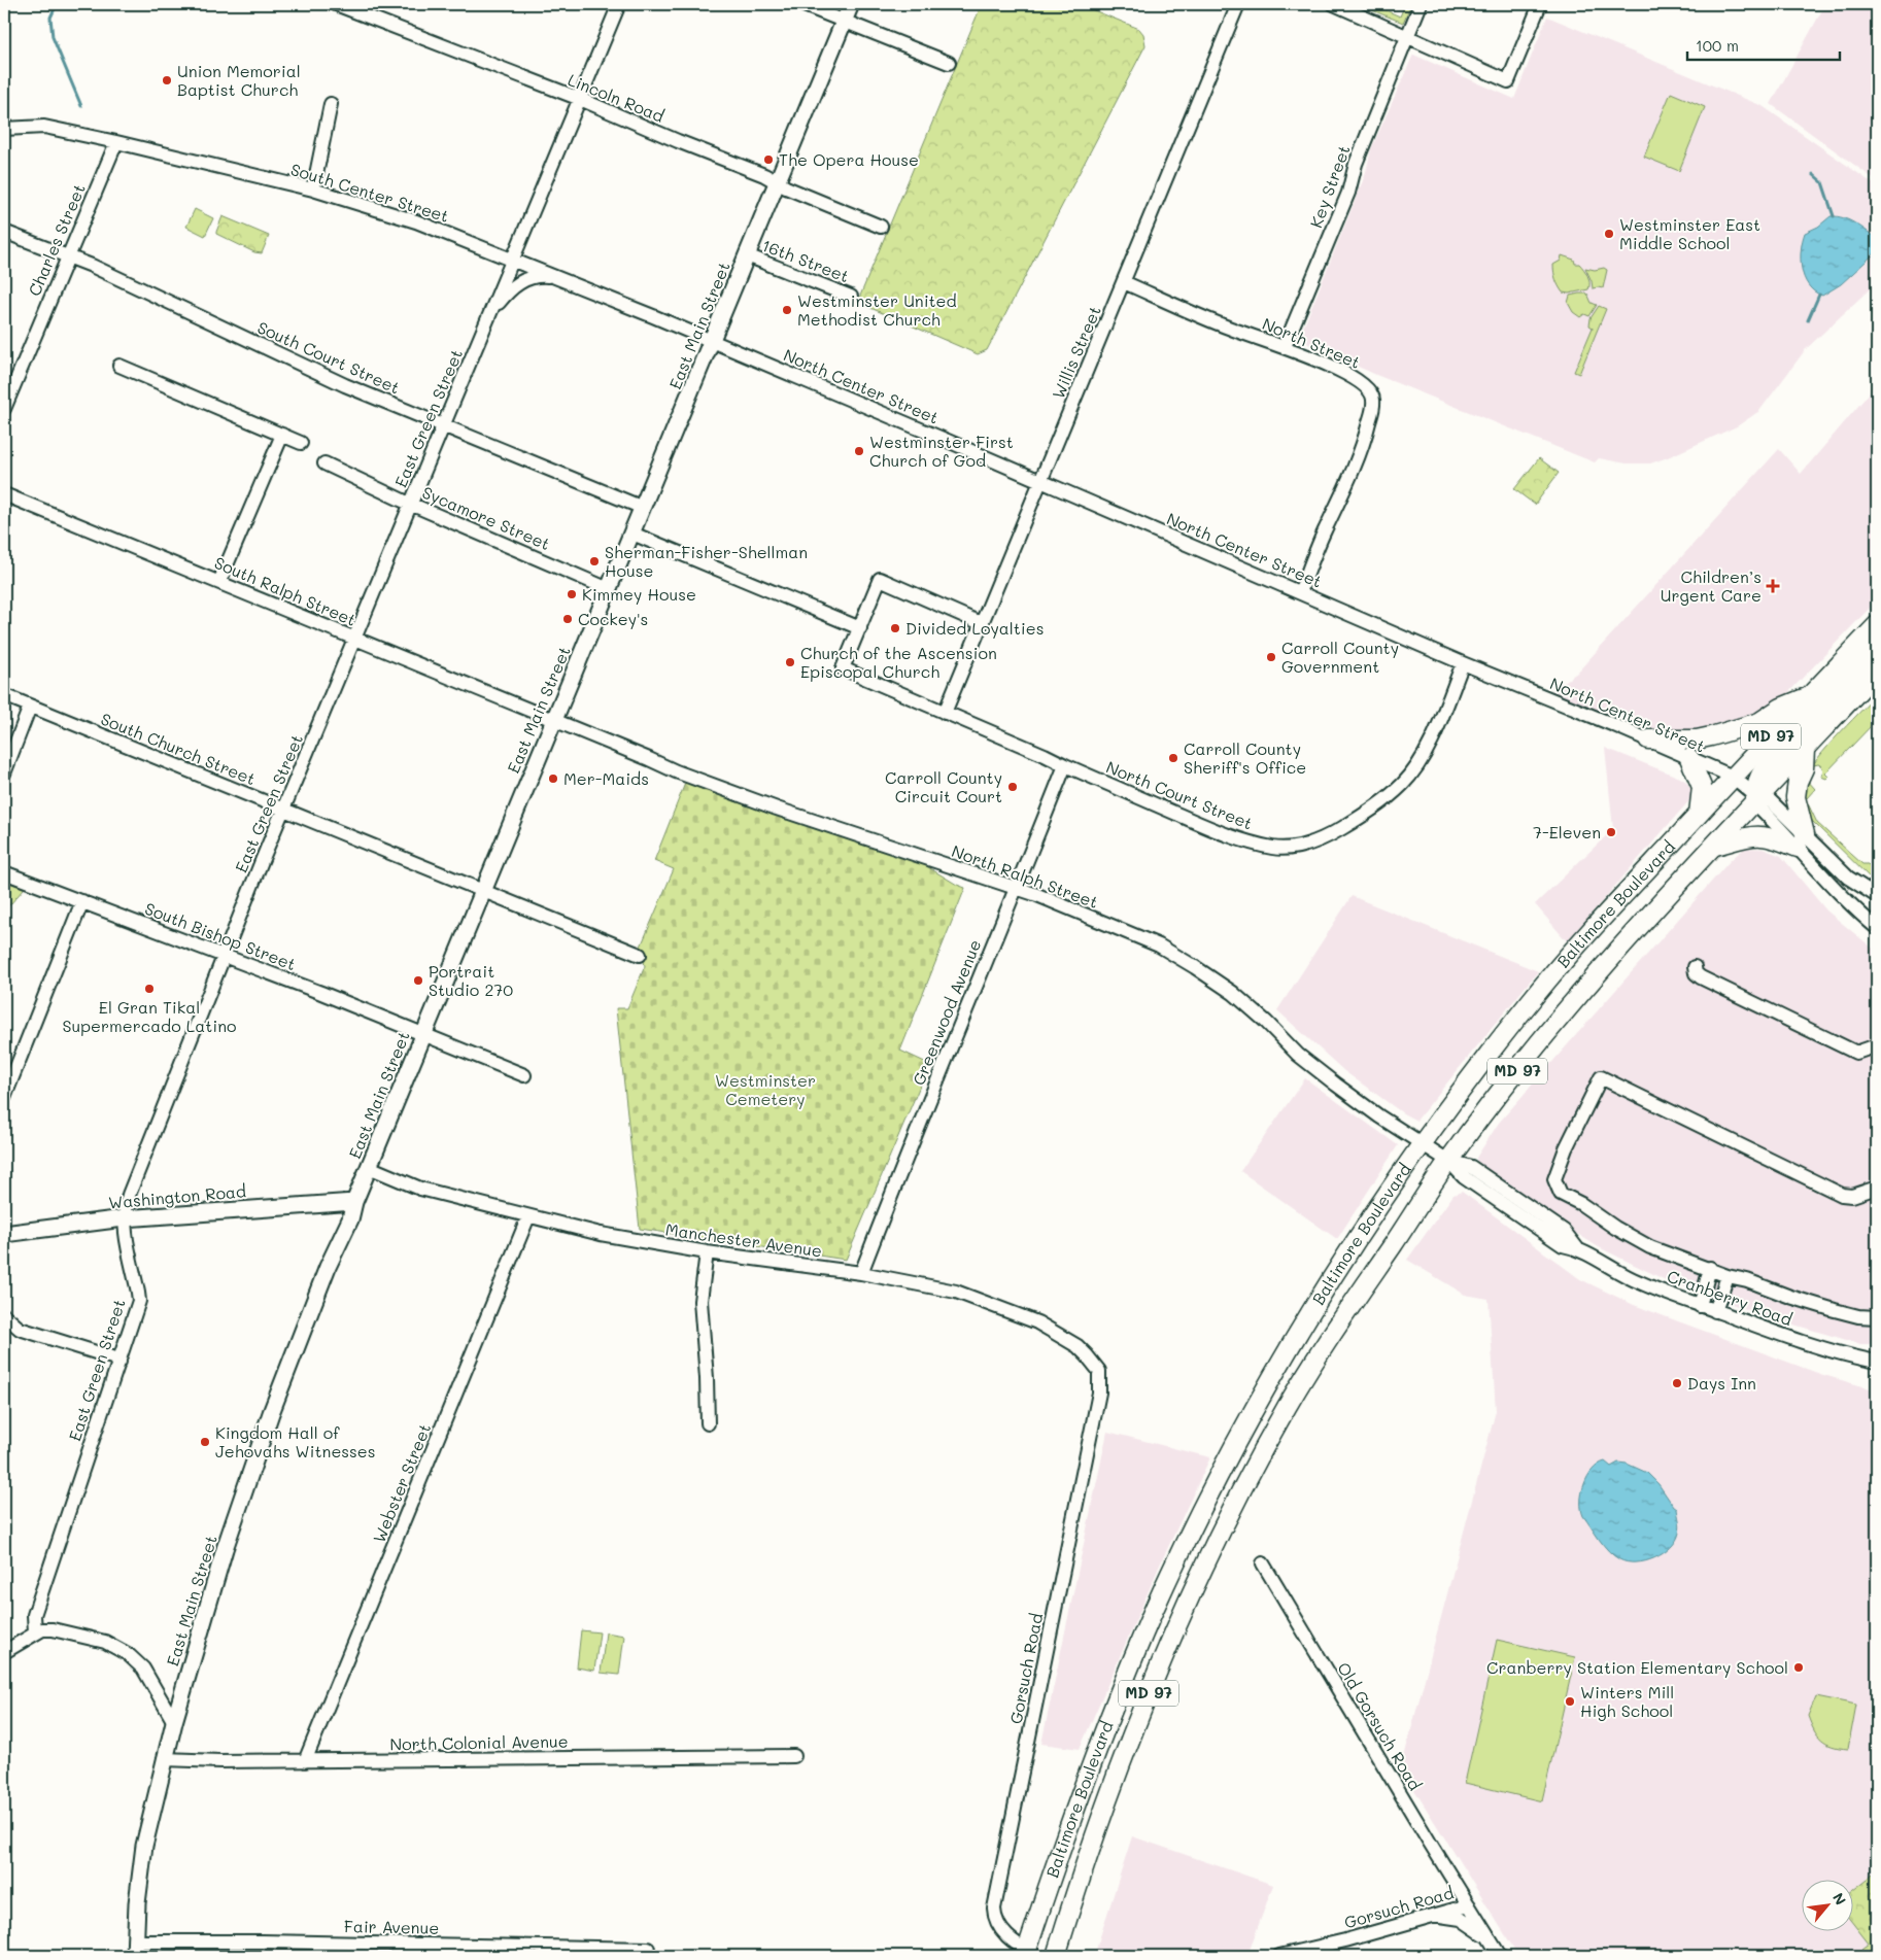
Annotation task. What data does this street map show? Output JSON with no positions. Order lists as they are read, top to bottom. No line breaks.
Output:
{"streets":{"highway":["MD 97","Baltimore Boulevard"],"main road":["East Main Street","Washington Road"],"street":["Lincoln Road","Key Street","South Center Street","Charles Street","16th Street","North Street","Willis Street","South Court Street","North Center Street","East Green Street","Sycamore Street","South Ralph Street","South Church Street","North Court Street","North Ralph Street","South Bishop Street","Greenwood Avenue","Manchester Avenue","Cranberry Road","Webster Street","Gorsuch Road","Old Gorsuch Road","North Colonial Avenue","Fair Avenue"]},"crossings":[["Lincoln Road","East Main Street"],["Lincoln Road","East Green Street"],["Key Street","North Street"],["South Center Street","Charles Street"],["South Center Street","East Main Street"],["South Center Street","North Center Street"],["South Center Street","East Green Street"],["Charles Street","South Court Street"],["16th Street","East Main Street"],["East Main Street","South Court Street"],["East Main Street","North Center Street"],["East Main Street","Sycamore Street"],["East Main Street","South Ralph Street"],["East Main Street","South Church Street"],["East Main Street","North Ralph Street"],["East Main Street","South Bishop Street"],["East Main Street","Washington Road"],["East Main Street","Manchester Avenue"],["East Main Street","North Colonial Avenue"],["East Main Street","Fair Avenue"],["North Street","Willis Street"],["North Street","North Center Street"],["Willis Street","North Center Street"],["Willis Street","North Court Street"],["South Court Street","East Green Street"],["North Center Street","North Court Street"],["North Center Street","Baltimore Boulevard"],["East Green Street","Sycamore Street"],["East Green Street","South Ralph Street"],["East Green Street","South Church Street"],["East Green Street","South Bishop Street"],["East Green Street","Washington Road"],["South Ralph Street","North Ralph Street"],["North Court Street","Greenwood Avenue"],["North Ralph Street","Baltimore Boulevard"],["North Ralph Street","Greenwood Avenue"],["North Ralph Street","Cranberry Road"],["Baltimore Boulevard","Cranberry Road"],["Baltimore Boulevard","Gorsuch Road"],["Greenwood Avenue","Manchester Avenue"],["Manchester Avenue","Webster Street"],["Manchester Avenue","Gorsuch Road"],["Webster Street","North Colonial Avenue"],["Gorsuch Road","Old Gorsuch Road"]],"parks":["Westminster Cemetery"],"places":{"other":["Union Memorial Baptist Church","The Opera House","Westminster East Middle School","Westminster United Methodist Church","Westminster First Church of God","Sherman-Fisher-Shellman House","Kimmey House","Cockey's","Divided Loyalties","Carroll County Government","Church of the Ascension Episcopal Church","Carroll County Sheriff's Office","Mer-Maids","Carroll County Circuit Court","7-Eleven","Portrait Studio 270","El Gran Tikal Supermercado Latino","Days Inn","Kingdom Hall of Jehovahs Witnesses","Cranberry Station Elementary School","Winters Mill High School"],"health":["Children’s Urgent Care"]},"scale_bar":"100 m","north":"top right"}
